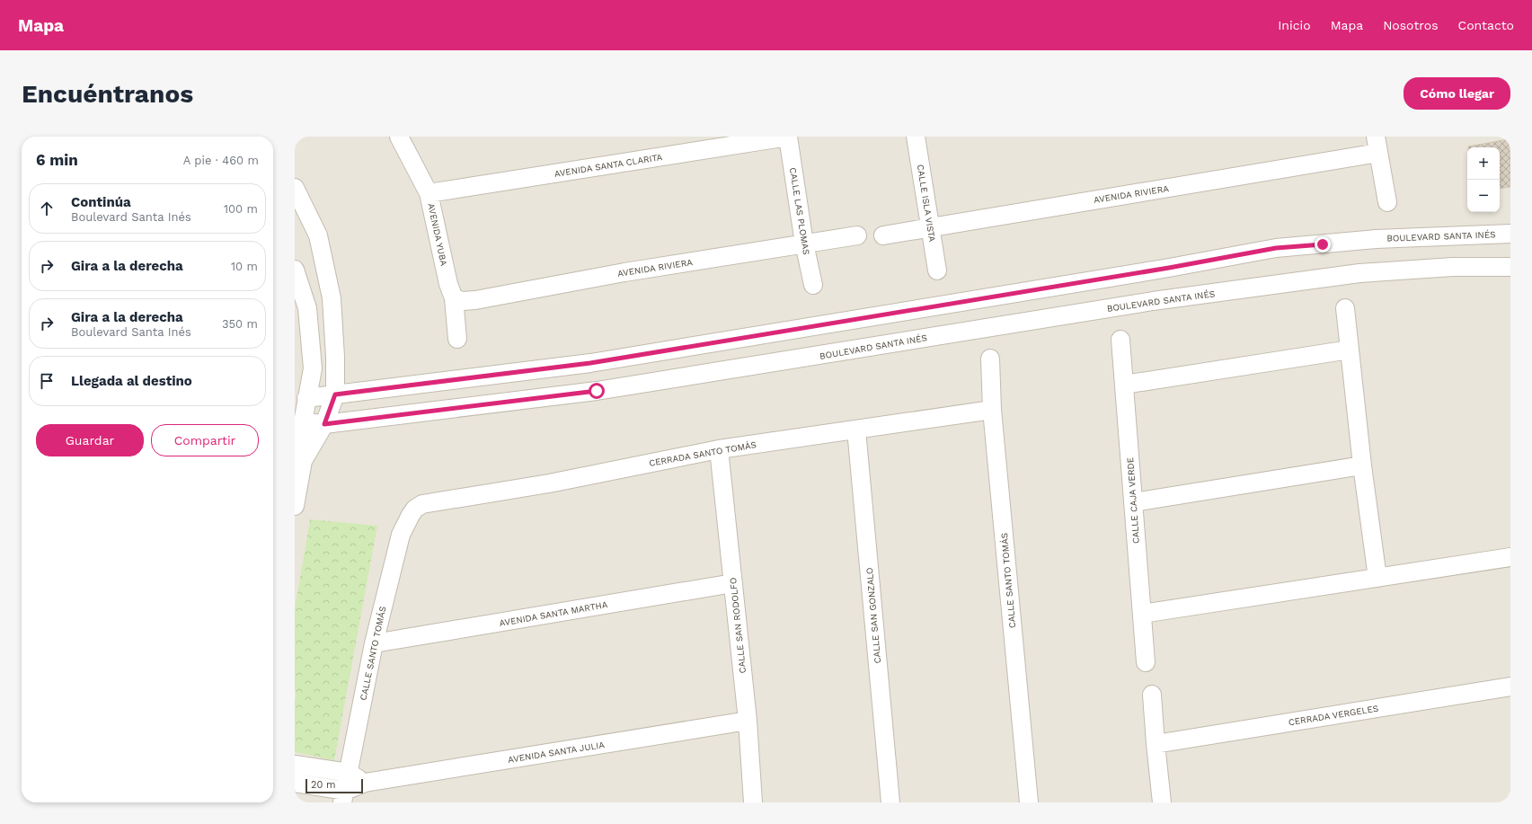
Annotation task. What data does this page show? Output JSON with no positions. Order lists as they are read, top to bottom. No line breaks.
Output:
{"streets":{"street":["AVENIDA SANTA CLARITA","AVENIDA RIVIERA","CALLE ISLA VISTA","CALLE LAS PLOMAS","AVENIDA YUBA","BOULEVARD SANTA INÉS","CERRADA SANTO TOMÁS","CALLE CAJA VERDE","CALLE SANTO TOMÁS","AVENIDA SANTA MARTHA","CALLE SAN GONZALO","CALLE SAN RODOLFO","CERRADA VERGELES","AVENIDA SANTA JULIA"]},"crossings":[["AVENIDA SANTA CLARITA","CALLE LAS PLOMAS"],["AVENIDA SANTA CLARITA","AVENIDA YUBA"],["AVENIDA RIVIERA","CALLE ISLA VISTA"],["AVENIDA RIVIERA","CALLE LAS PLOMAS"],["AVENIDA RIVIERA","AVENIDA YUBA"],["CERRADA SANTO TOMÁS","CALLE SANTO TOMÁS"],["CERRADA SANTO TOMÁS","CALLE SAN GONZALO"],["CERRADA SANTO TOMÁS","CALLE SAN RODOLFO"],["CALLE SANTO TOMÁS","AVENIDA SANTA MARTHA"],["CALLE SANTO TOMÁS","AVENIDA SANTA JULIA"],["AVENIDA SANTA MARTHA","CALLE SAN RODOLFO"],["CALLE SAN RODOLFO","AVENIDA SANTA JULIA"]],"scale_bar":"20 m","page":{"header":"Mapa","nav":["Inicio","Mapa","Nosotros","Contacto"],"buttons":["Cómo llegar",["Guardar","Compartir"]],"title":"Encuéntranos","heading":["6 min","A pie · 460 m"],"map_buttons":["+","−"],"list":[["Continúa","Boulevard Santa Inés","100 m"],["Gira a la derecha","10 m"],["Gira a la derecha","Boulevard Santa Inés","350 m"],"Llegada al destino"],"scale":"20 m"}}
